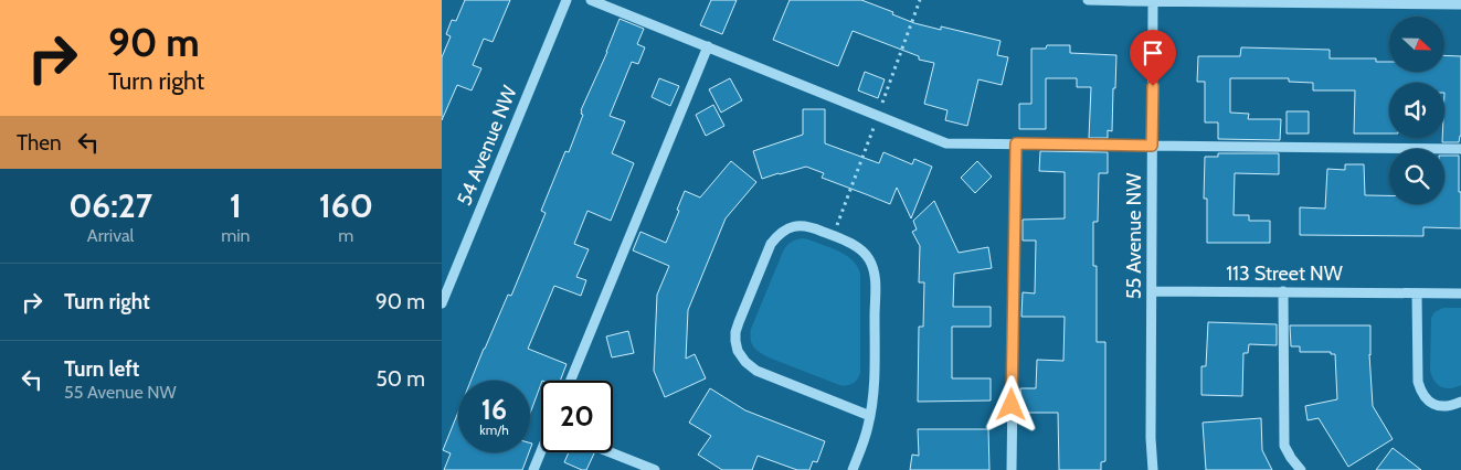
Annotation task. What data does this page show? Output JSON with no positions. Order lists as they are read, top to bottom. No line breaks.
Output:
{"streets":{"street":["54 Avenue NW","55 Avenue NW","113 Street NW"]},"crossings":[["55 Avenue NW","113 Street NW"]],"north":"right","page":{"turn":["90 m","Turn right"],"then":"Then","eta":["06:27","Arrival","1","min","160","m"],"list":[{"name":"Turn right","value":"90 m"},{"name":"Turn left","note":"55 Avenue NW","value":"50 m"}],"speed":"16 km/h","limit":"20"}}
